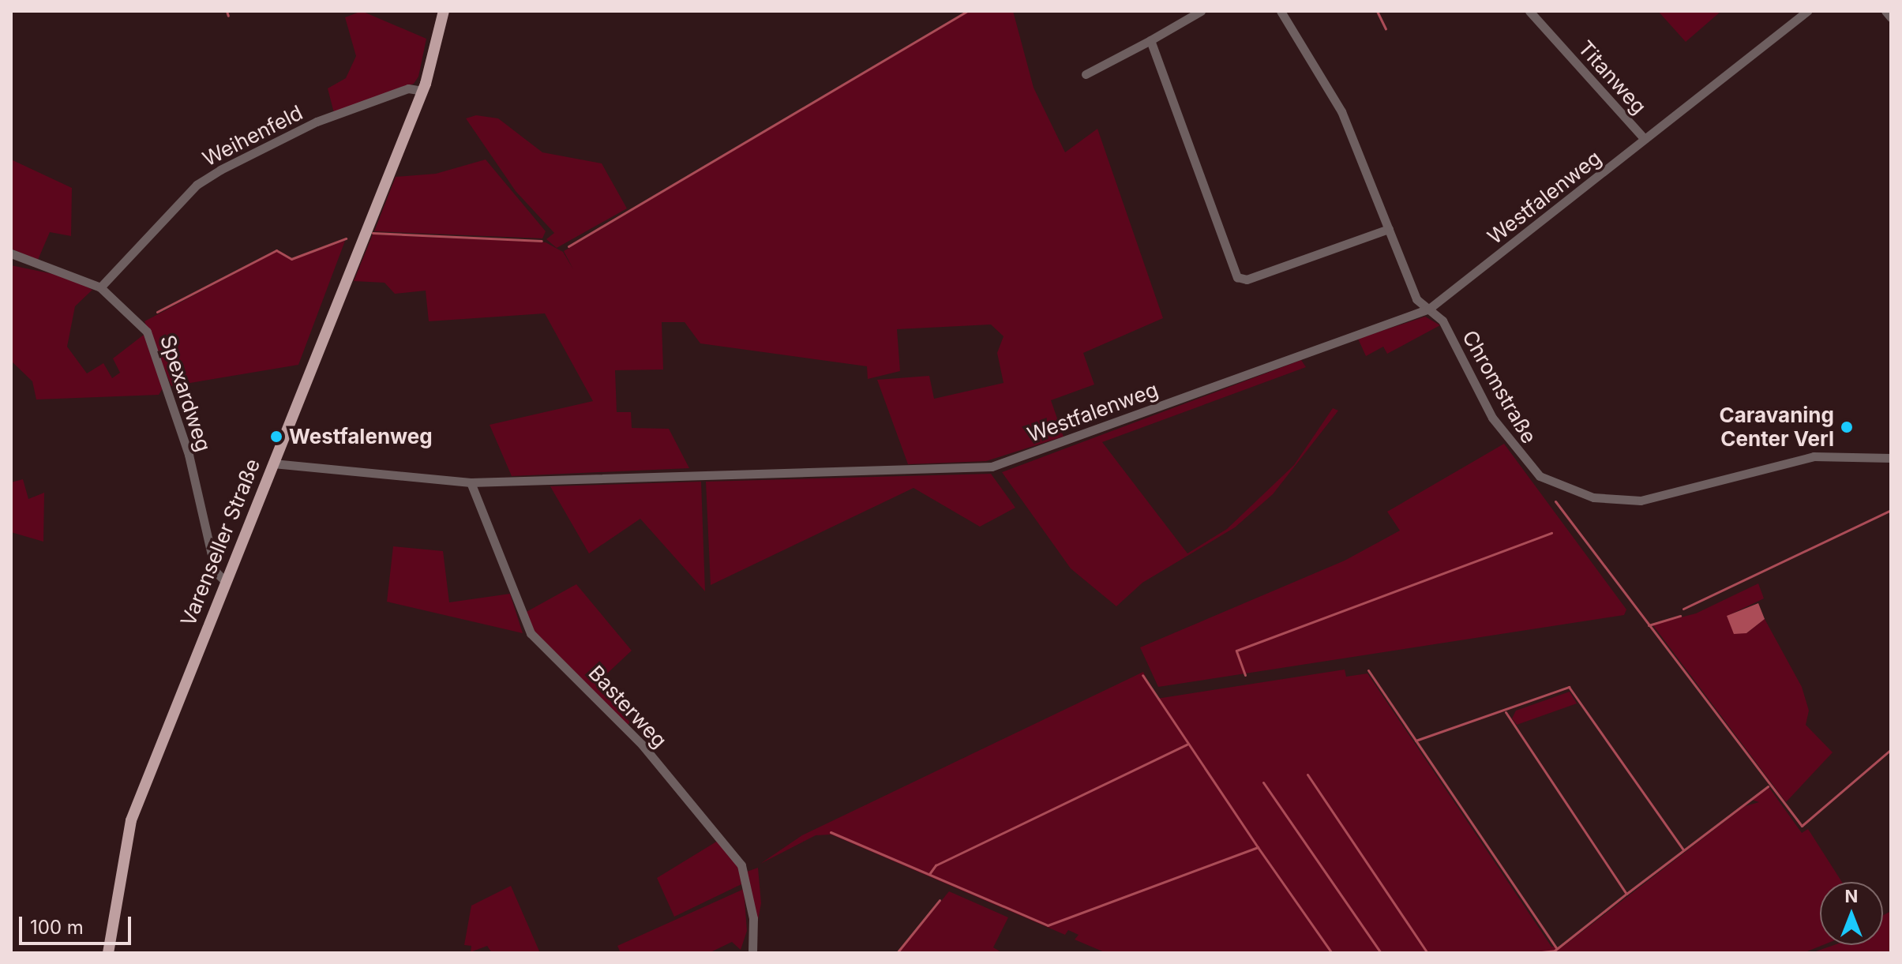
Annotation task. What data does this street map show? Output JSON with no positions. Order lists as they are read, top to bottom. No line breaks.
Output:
{"streets":{"main road":["Varenseller Straße"],"street":["Titanweg","Weihenfeld","Westfalenweg","Chromstraße","Spexardweg","Basterweg"]},"crossings":[["Titanweg","Westfalenweg"],["Weihenfeld","Spexardweg"],["Weihenfeld","Varenseller Straße"],["Westfalenweg","Chromstraße"],["Westfalenweg","Varenseller Straße"],["Westfalenweg","Basterweg"],["Spexardweg","Varenseller Straße"]],"places":["Caravaning Center Verl","Westfalenweg"],"scale_bar":"100 m","north":"top"}
